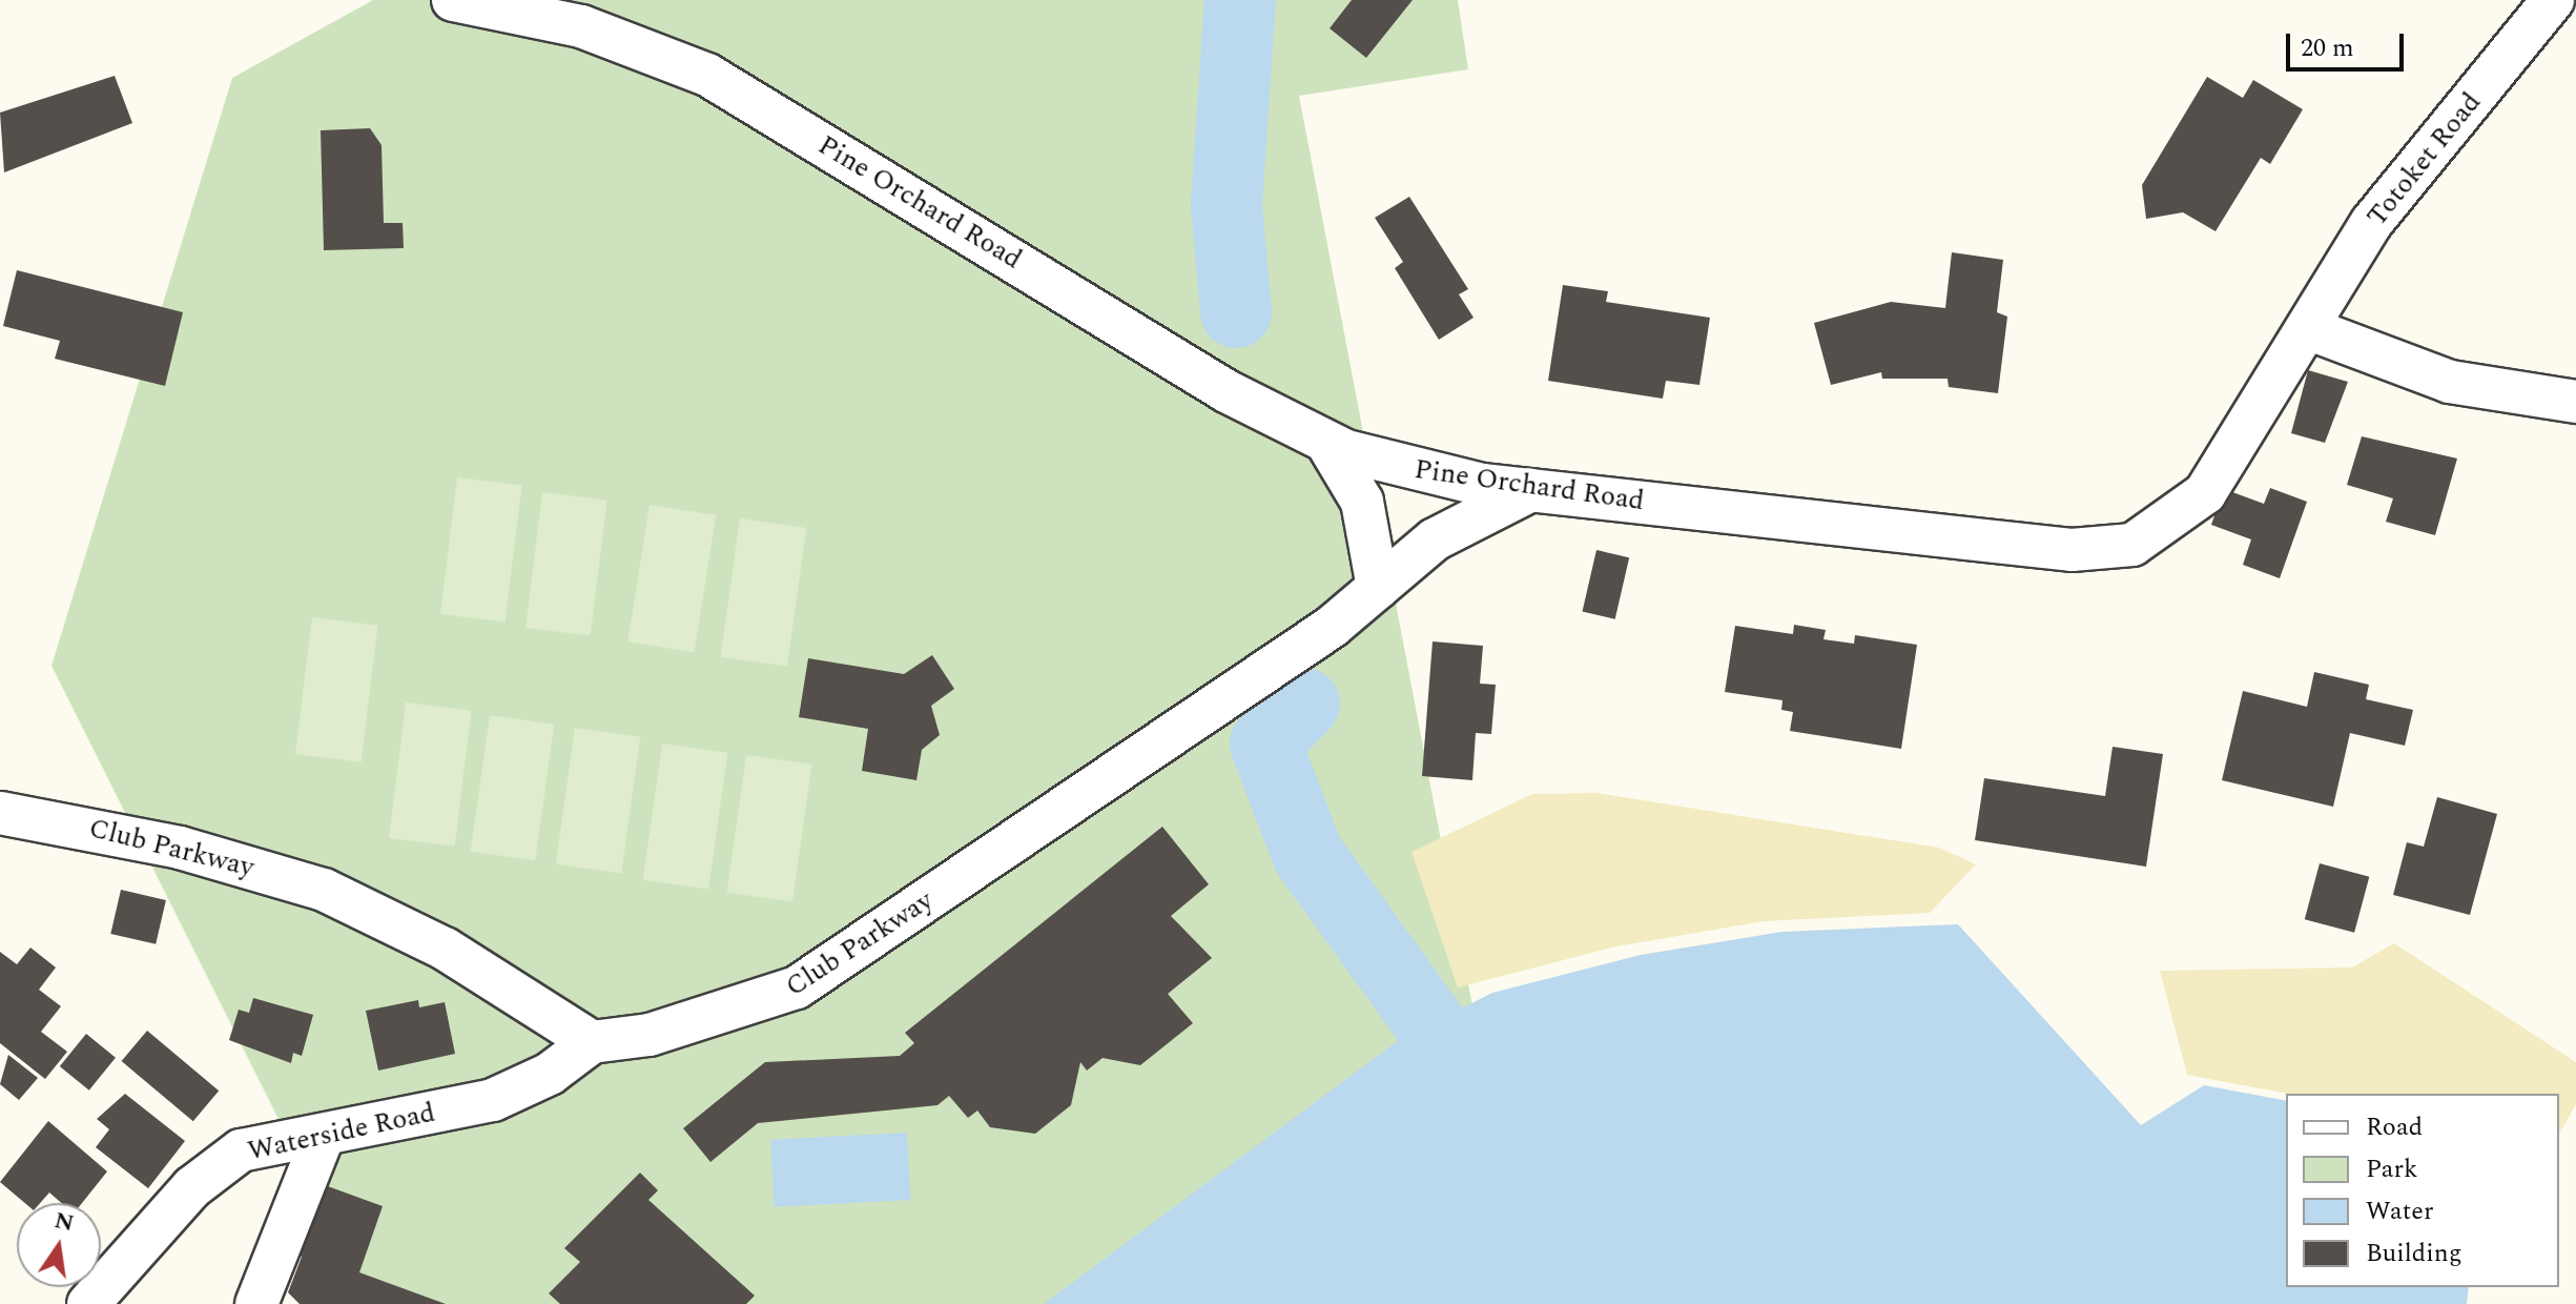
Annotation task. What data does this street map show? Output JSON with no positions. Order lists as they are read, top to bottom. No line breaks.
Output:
{"streets":{"street":["Totoket Road","Pine Orchard Road","Club Parkway","Waterside Road"]},"crossings":[["Totoket Road","Pine Orchard Road"],["Pine Orchard Road","Club Parkway"],["Club Parkway","Waterside Road"]],"legend":["Road","Park","Water","Building"],"scale_bar":"20 m","north":"top"}
